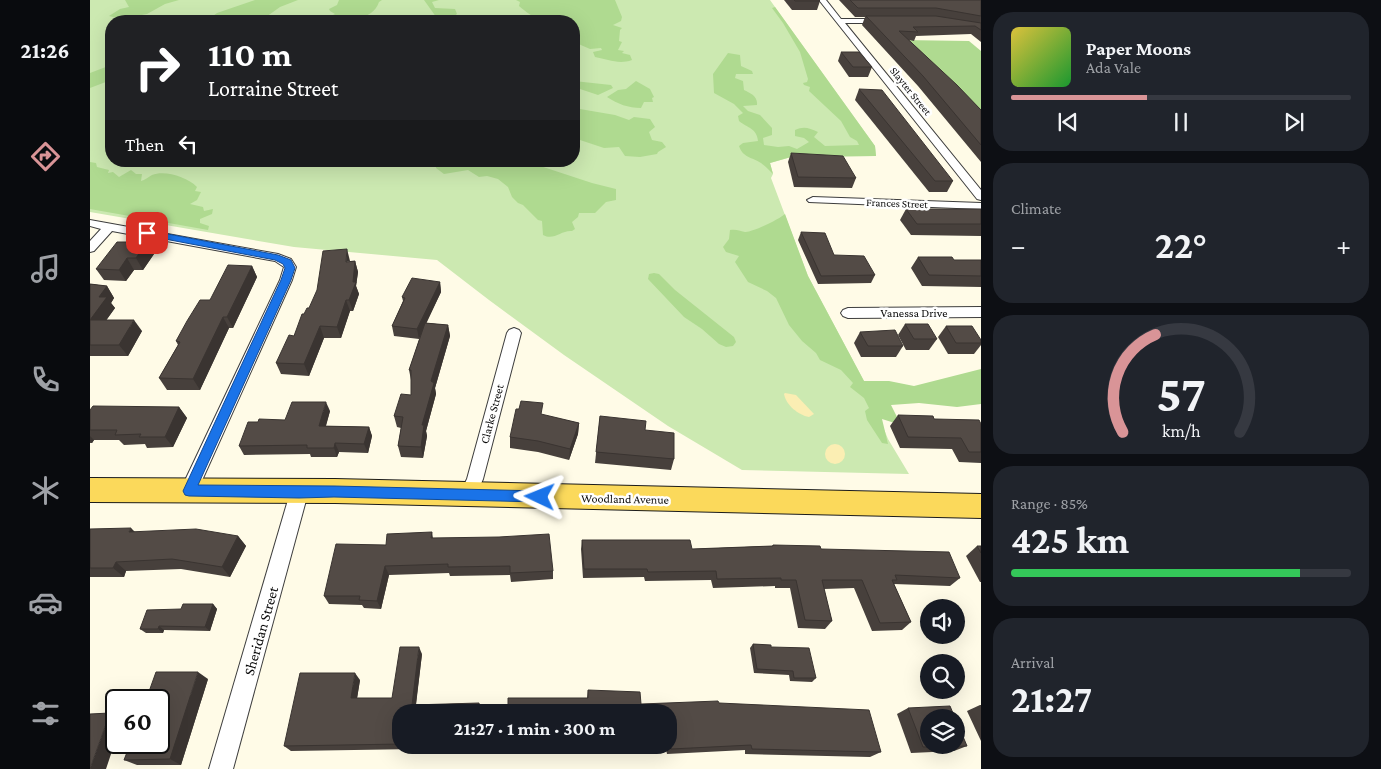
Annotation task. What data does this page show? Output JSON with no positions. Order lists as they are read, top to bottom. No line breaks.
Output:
{"streets":{"main road":["Woodland Avenue"],"street":["Slayter Street","Frances Street","Vanessa Drive","Clarke Street","Sheridan Street"]},"crossings":[["Clarke Street","Woodland Avenue"],["Woodland Avenue","Sheridan Street"]],"page":{"tabs":"21:26","turn":["110 m","Lorraine Street"],"song":["Paper Moons","Ada Vale"],"then":"Then","tile":["Climate",["Range · 85%","425 km"],["Arrival","21:27"]],"heat":["−","22°","+"],"limit":"60","trip":"21:27 · 1 min · 300 m","gauge":["57","km/h"]}}
